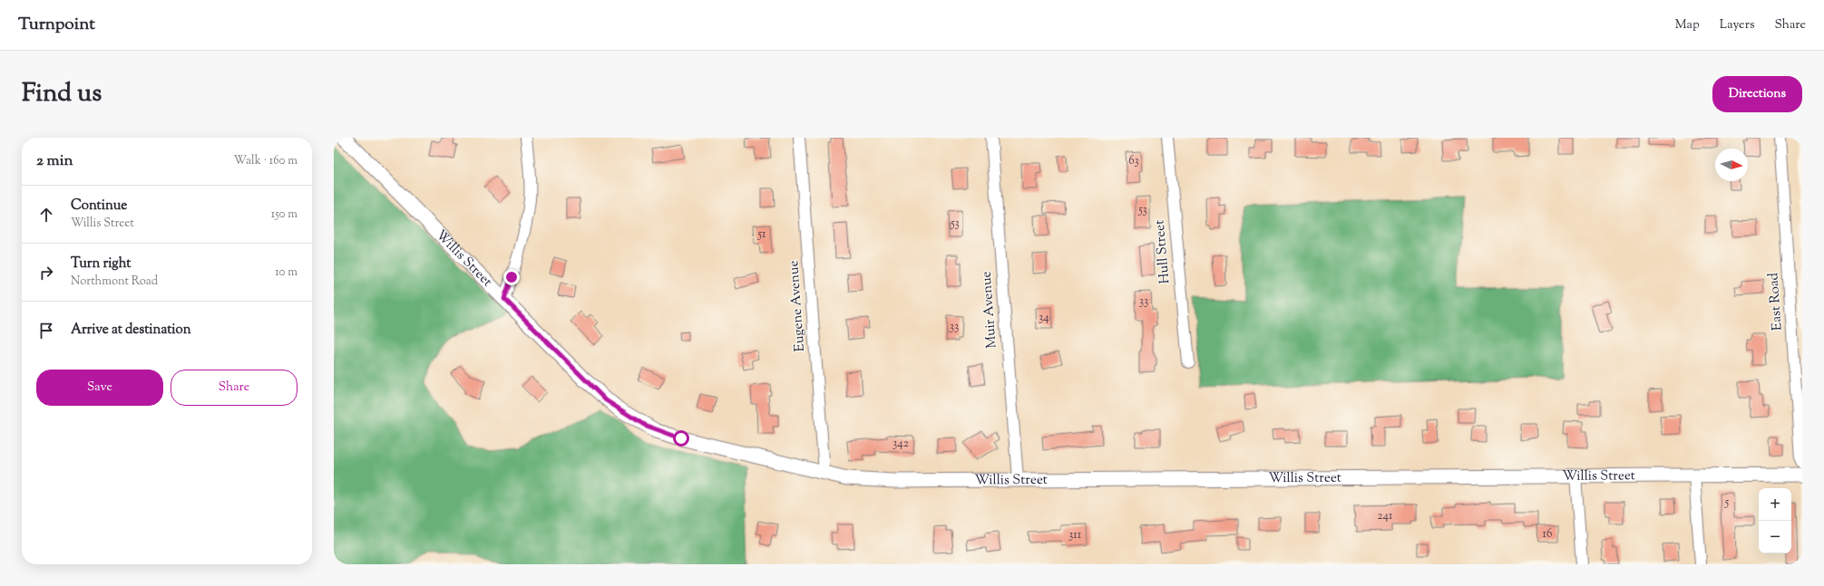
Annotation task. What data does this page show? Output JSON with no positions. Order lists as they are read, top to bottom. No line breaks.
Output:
{"streets":{"main road":["Willis Street"],"street":["Hull Street","East Road","Eugene Avenue","Muir Avenue"]},"crossings":[["Willis Street","Eugene Avenue"],["Willis Street","Muir Avenue"]],"house_numbers":["63","53","53","51","33","34","33","342","5","241","16","311"],"north":"right","page":{"header":"Turnpoint","nav":["Map","Layers","Share"],"title":"Find us","buttons":["Directions",["Save","Share"]],"heading":["2 min","Walk · 160 m"],"list":[["Continue","Willis Street","150 m"],["Turn right","Northmont Road","10 m"],"Arrive at destination"],"map_buttons":["+","−"]}}
